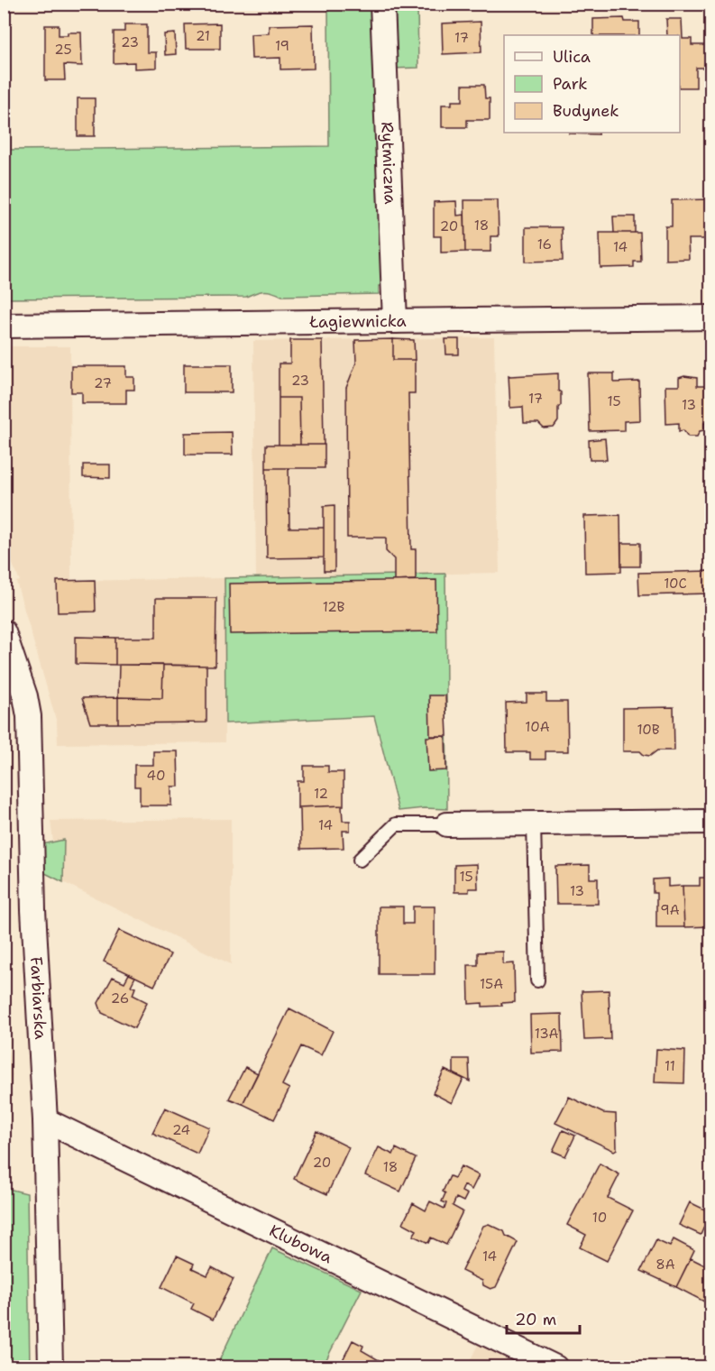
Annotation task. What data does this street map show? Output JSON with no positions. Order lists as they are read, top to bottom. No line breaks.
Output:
{"streets":{"street":["Rytmiczna","Łagiewnicka","Farbiarska","Klubowa"]},"crossings":[["Rytmiczna","Łagiewnicka"],["Farbiarska","Klubowa"]],"house_numbers":["21","17","23","19","25","18","20","16","14","23","27","17","15","13","10C","12B","10A","10B","40","12","14","15","13","9A","15A","26","13A","11","24","20","18","10","14","8A"],"legend":["Ulica","Park","Budynek"],"scale_bar":"20 m"}
